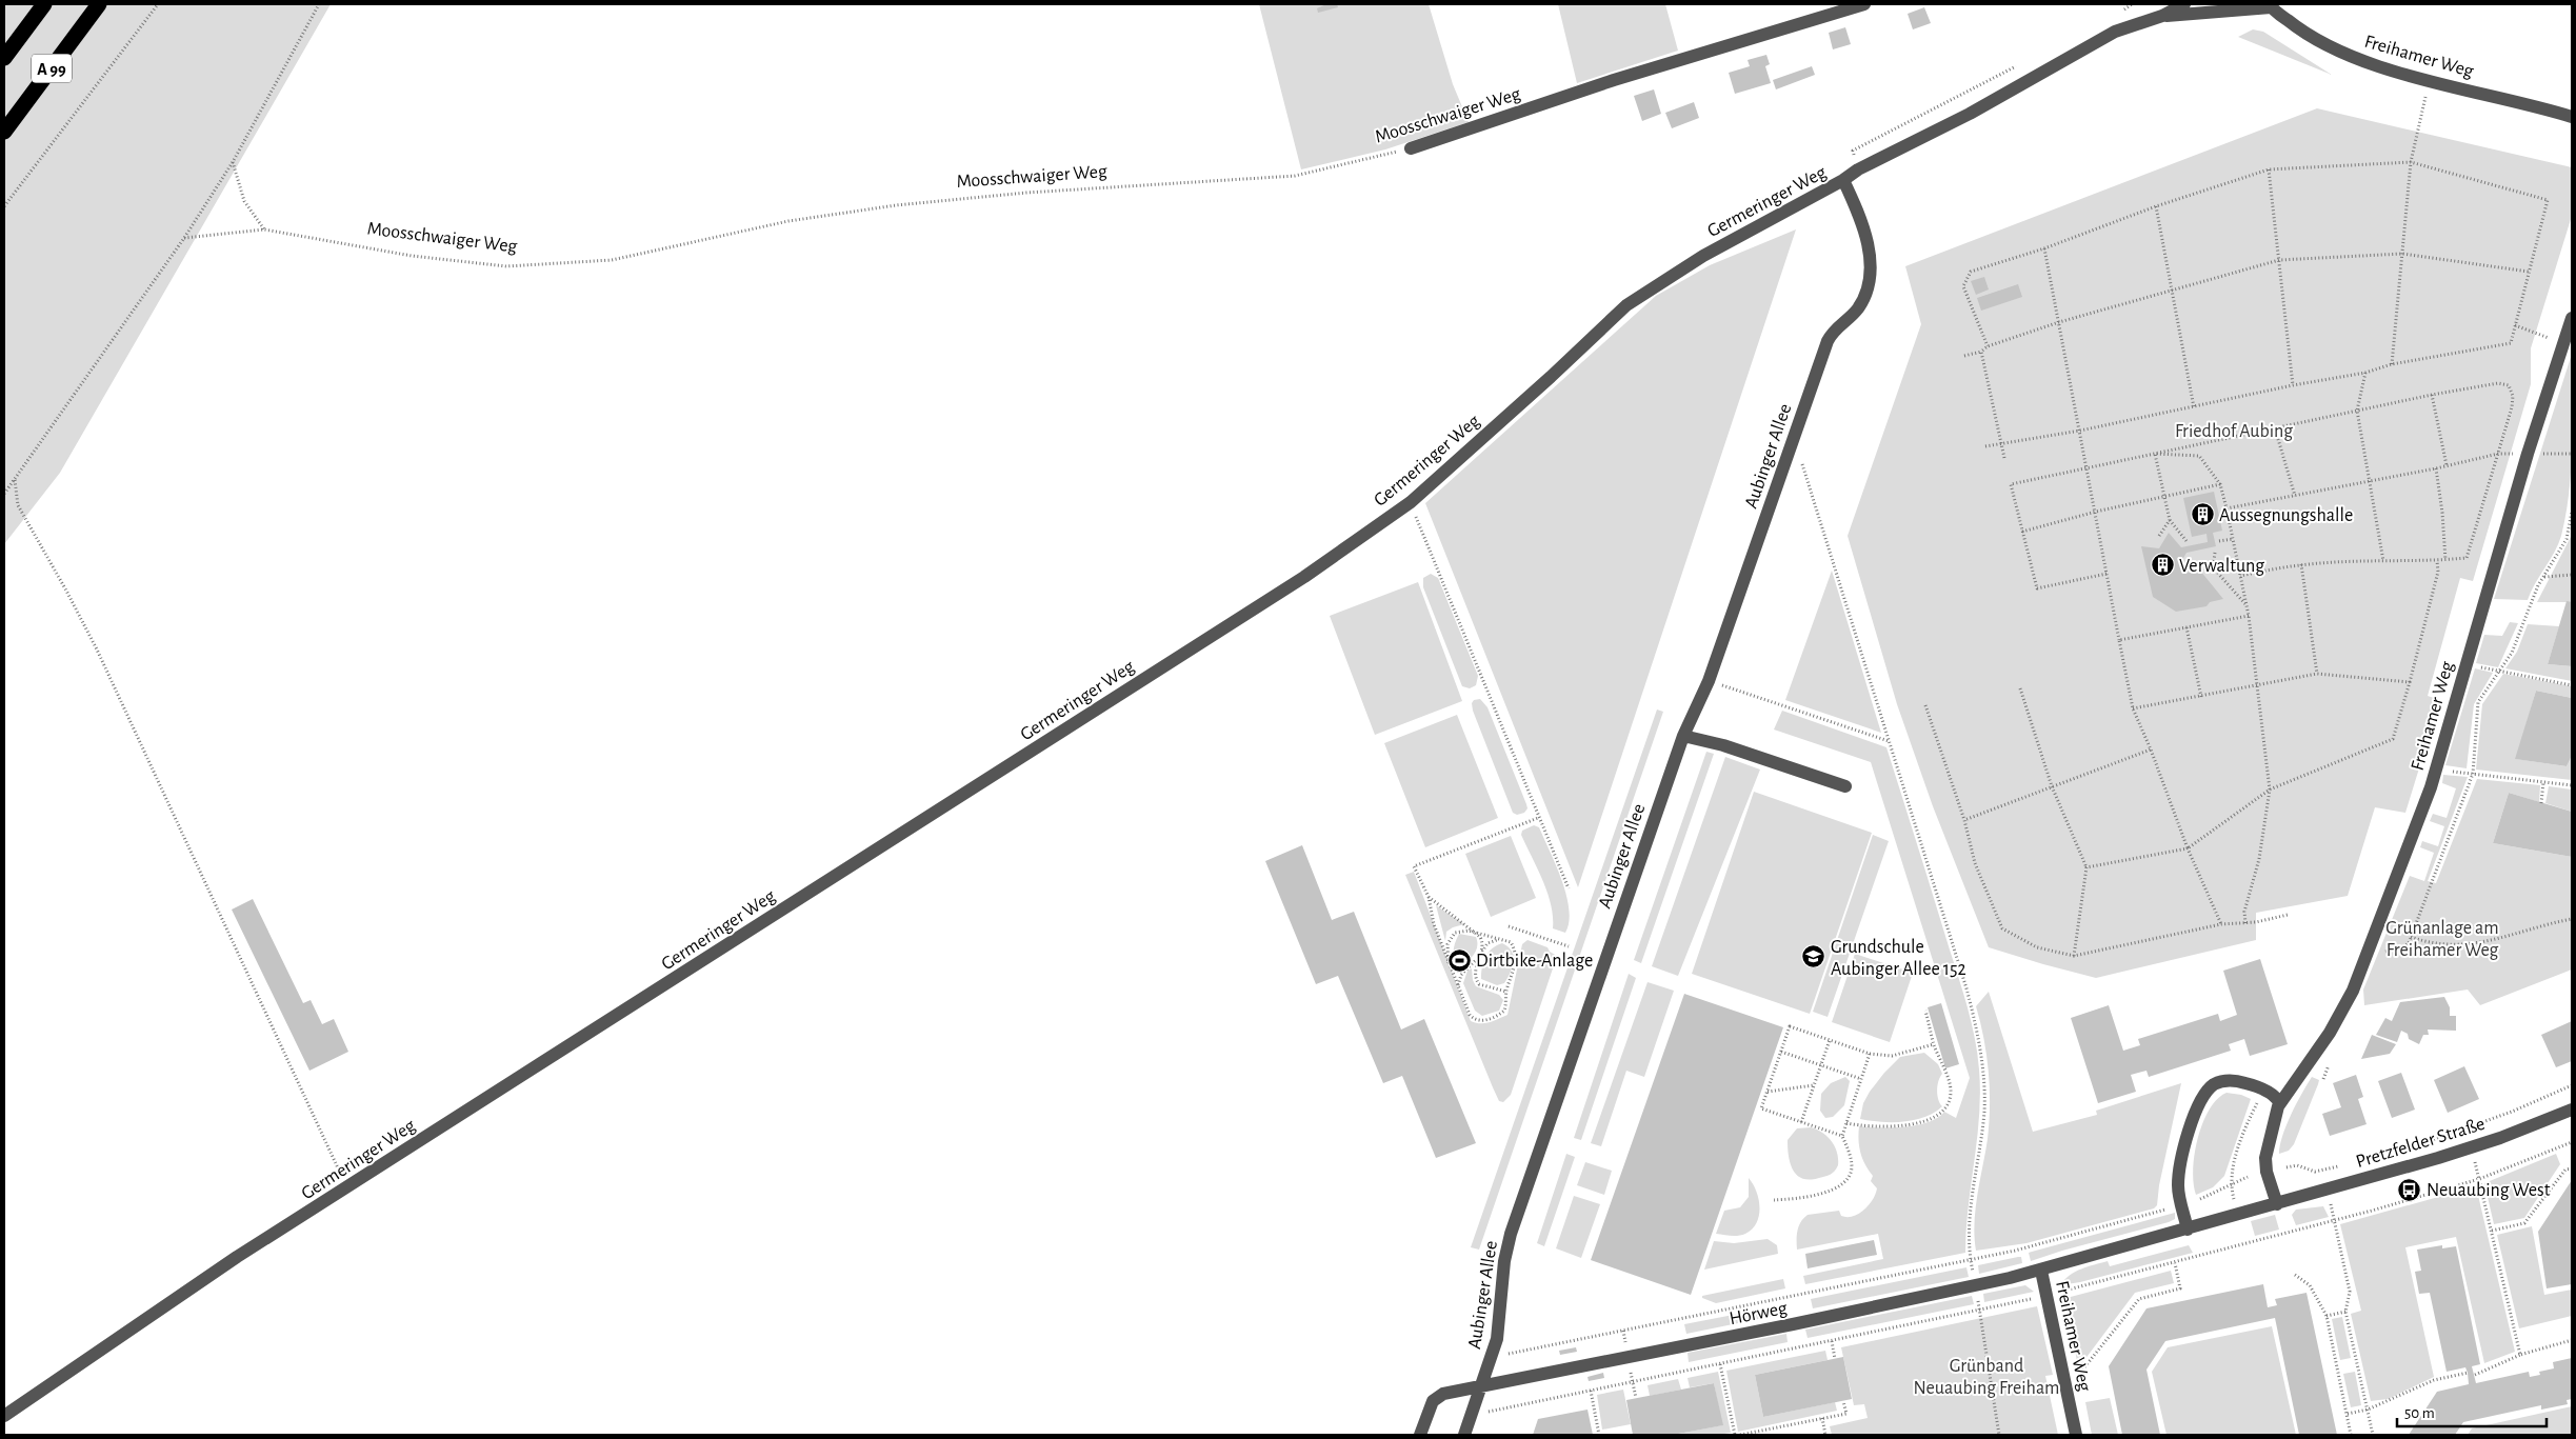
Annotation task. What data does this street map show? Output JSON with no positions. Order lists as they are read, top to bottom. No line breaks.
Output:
{"streets":{"highway":["A 99"],"street":["Freihamer Weg","Moosschwaiger Weg","Germeringer Weg","Aubinger Allee","Pretzfelder Straße","Hörweg"]},"crossings":[["Freihamer Weg","Germeringer Weg"],["Freihamer Weg","Pretzfelder Straße"],["Freihamer Weg","Hörweg"],["Germeringer Weg","Aubinger Allee"],["Aubinger Allee","Hörweg"]],"parks":["Friedhof Aubing","Grünanlage am Freihamer Weg","Grünband Neuaubing Freiham"],"places":{"building":["Aussegnungshalle","Verwaltung"],"school or university":["Grundschule Aubinger Allee 152"],"sports":["Dirtbike-Anlage"],"bus stop":["Neuaubing West"]},"scale_bar":"50 m"}
